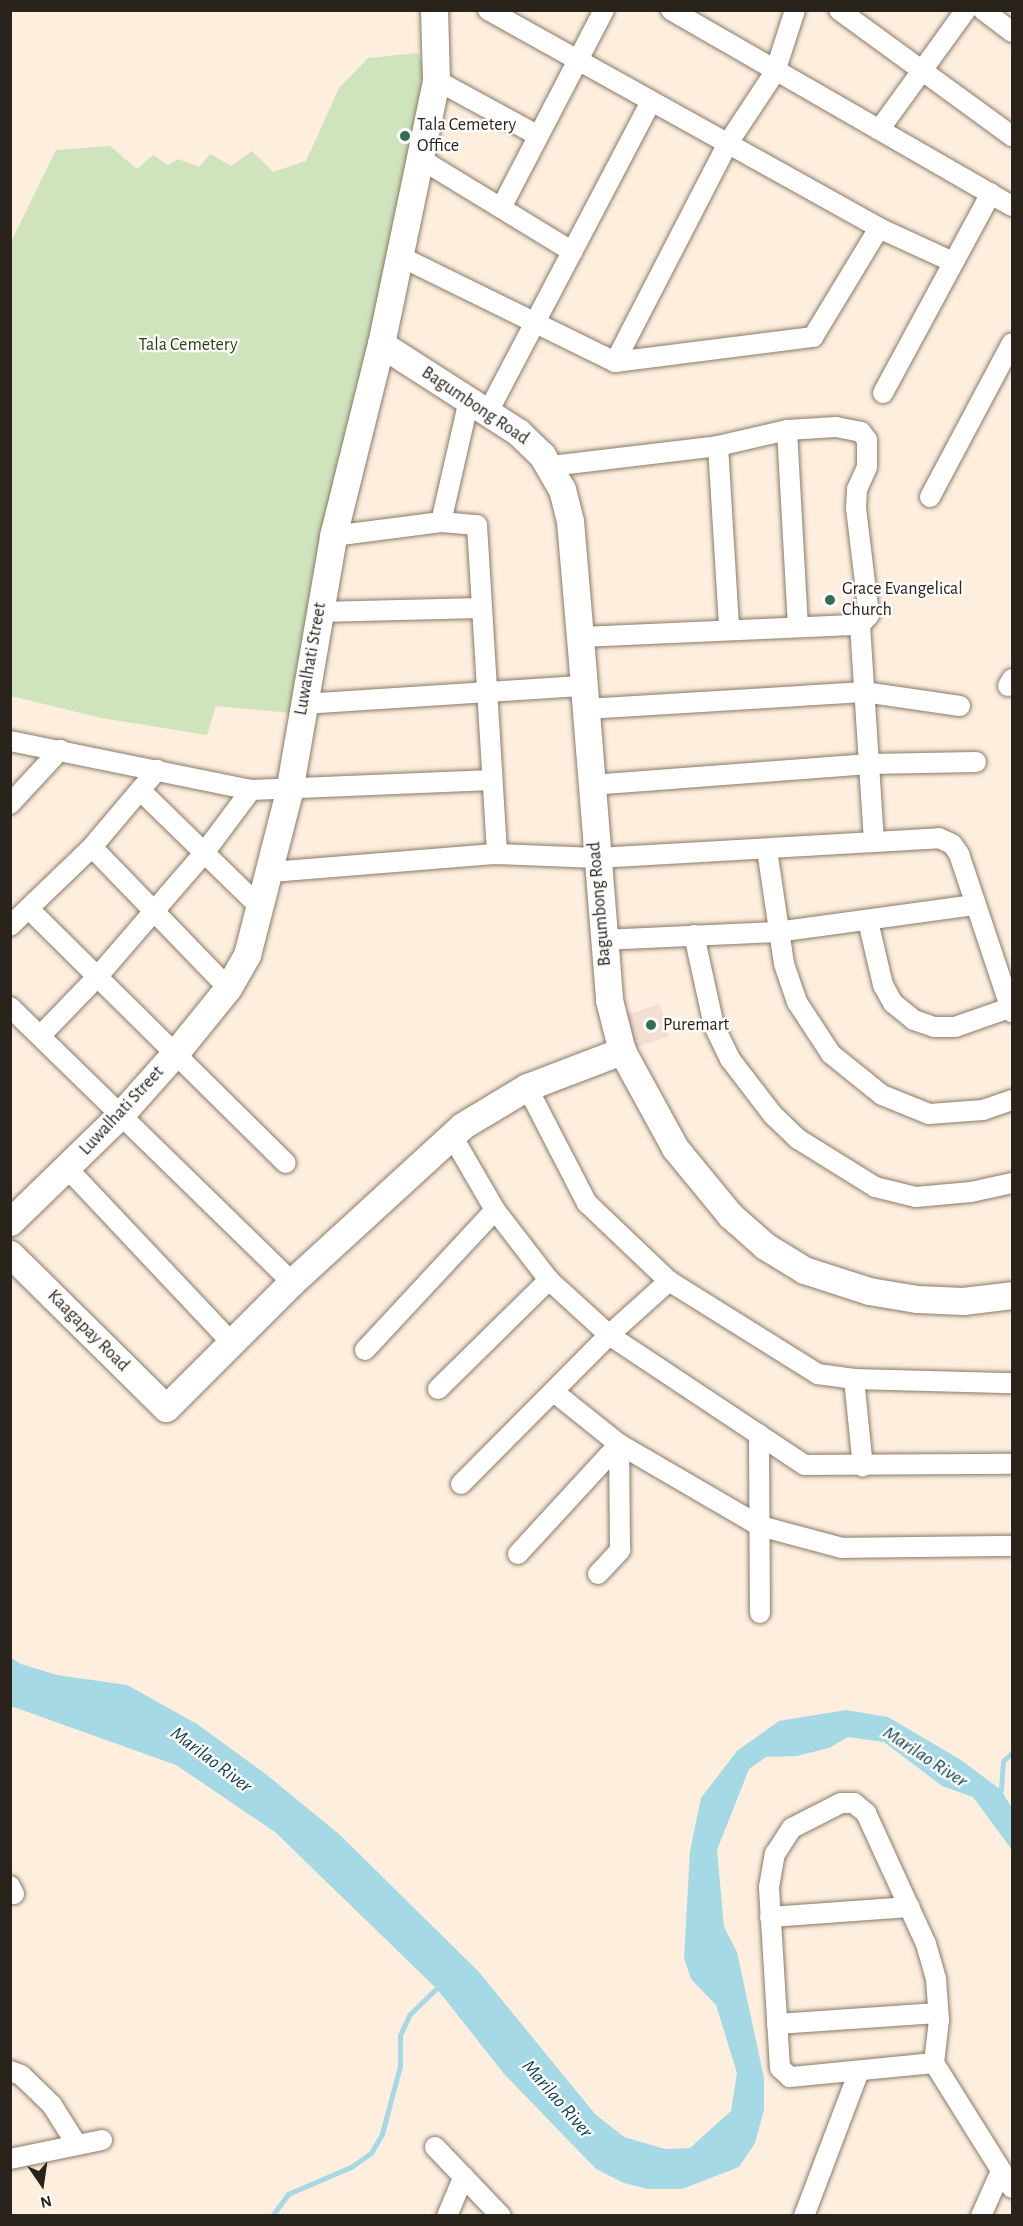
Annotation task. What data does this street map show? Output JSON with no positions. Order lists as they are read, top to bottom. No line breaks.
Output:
{"streets":{"street":["Bagumbong Road","Luwalhati Street","Kaagapay Road"]},"crossings":[["Bagumbong Road","Luwalhati Street"]],"water":["Marilao River"],"parks":["Tala Cemetery"],"places":["Tala Cemetery Office","Grace Evangelical Church","Puremart"],"north":"bottom"}
